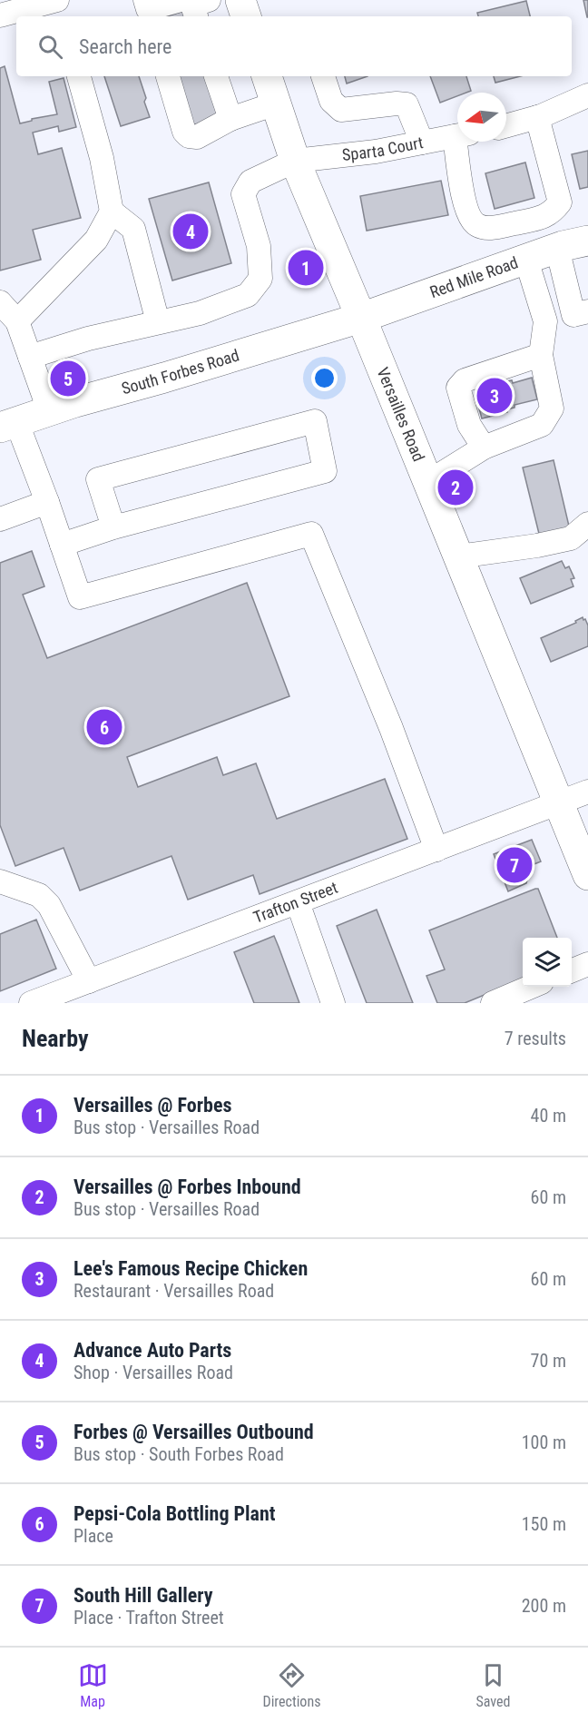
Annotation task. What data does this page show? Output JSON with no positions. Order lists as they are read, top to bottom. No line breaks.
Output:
{"streets":{"main road":["Red Mile Road","South Forbes Road","Versailles Road"],"street":["Sparta Court","Trafton Street"]},"crossings":[["Sparta Court","Versailles Road"],["Red Mile Road","South Forbes Road"],["Red Mile Road","Versailles Road"],["South Forbes Road","Versailles Road"],["Versailles Road","Trafton Street"]],"north":"left","page":{"search":"Search here","pins":["4","1","5","3","2","6","7"],"heading":["Nearby","7 results"],"list":[{"mark":"1","name":"Versailles @ Forbes","note":"Bus stop · Versailles Road","value":"40 m"},{"mark":"2","name":"Versailles @ Forbes Inbound","note":"Bus stop · Versailles Road","value":"60 m"},{"mark":"3","name":"Lee's Famous Recipe Chicken","note":"Restaurant · Versailles Road","value":"60 m"},{"mark":"4","name":"Advance Auto Parts","note":"Shop · Versailles Road","value":"70 m"},{"mark":"5","name":"Forbes @ Versailles Outbound","note":"Bus stop · South Forbes Road","value":"100 m"},{"mark":"6","name":"Pepsi-Cola Bottling Plant","note":"Place","value":"150 m"},{"mark":"7","name":"South Hill Gallery","note":"Place · Trafton Street","value":"200 m"}],"nav":["Map","Directions","Saved"]}}
